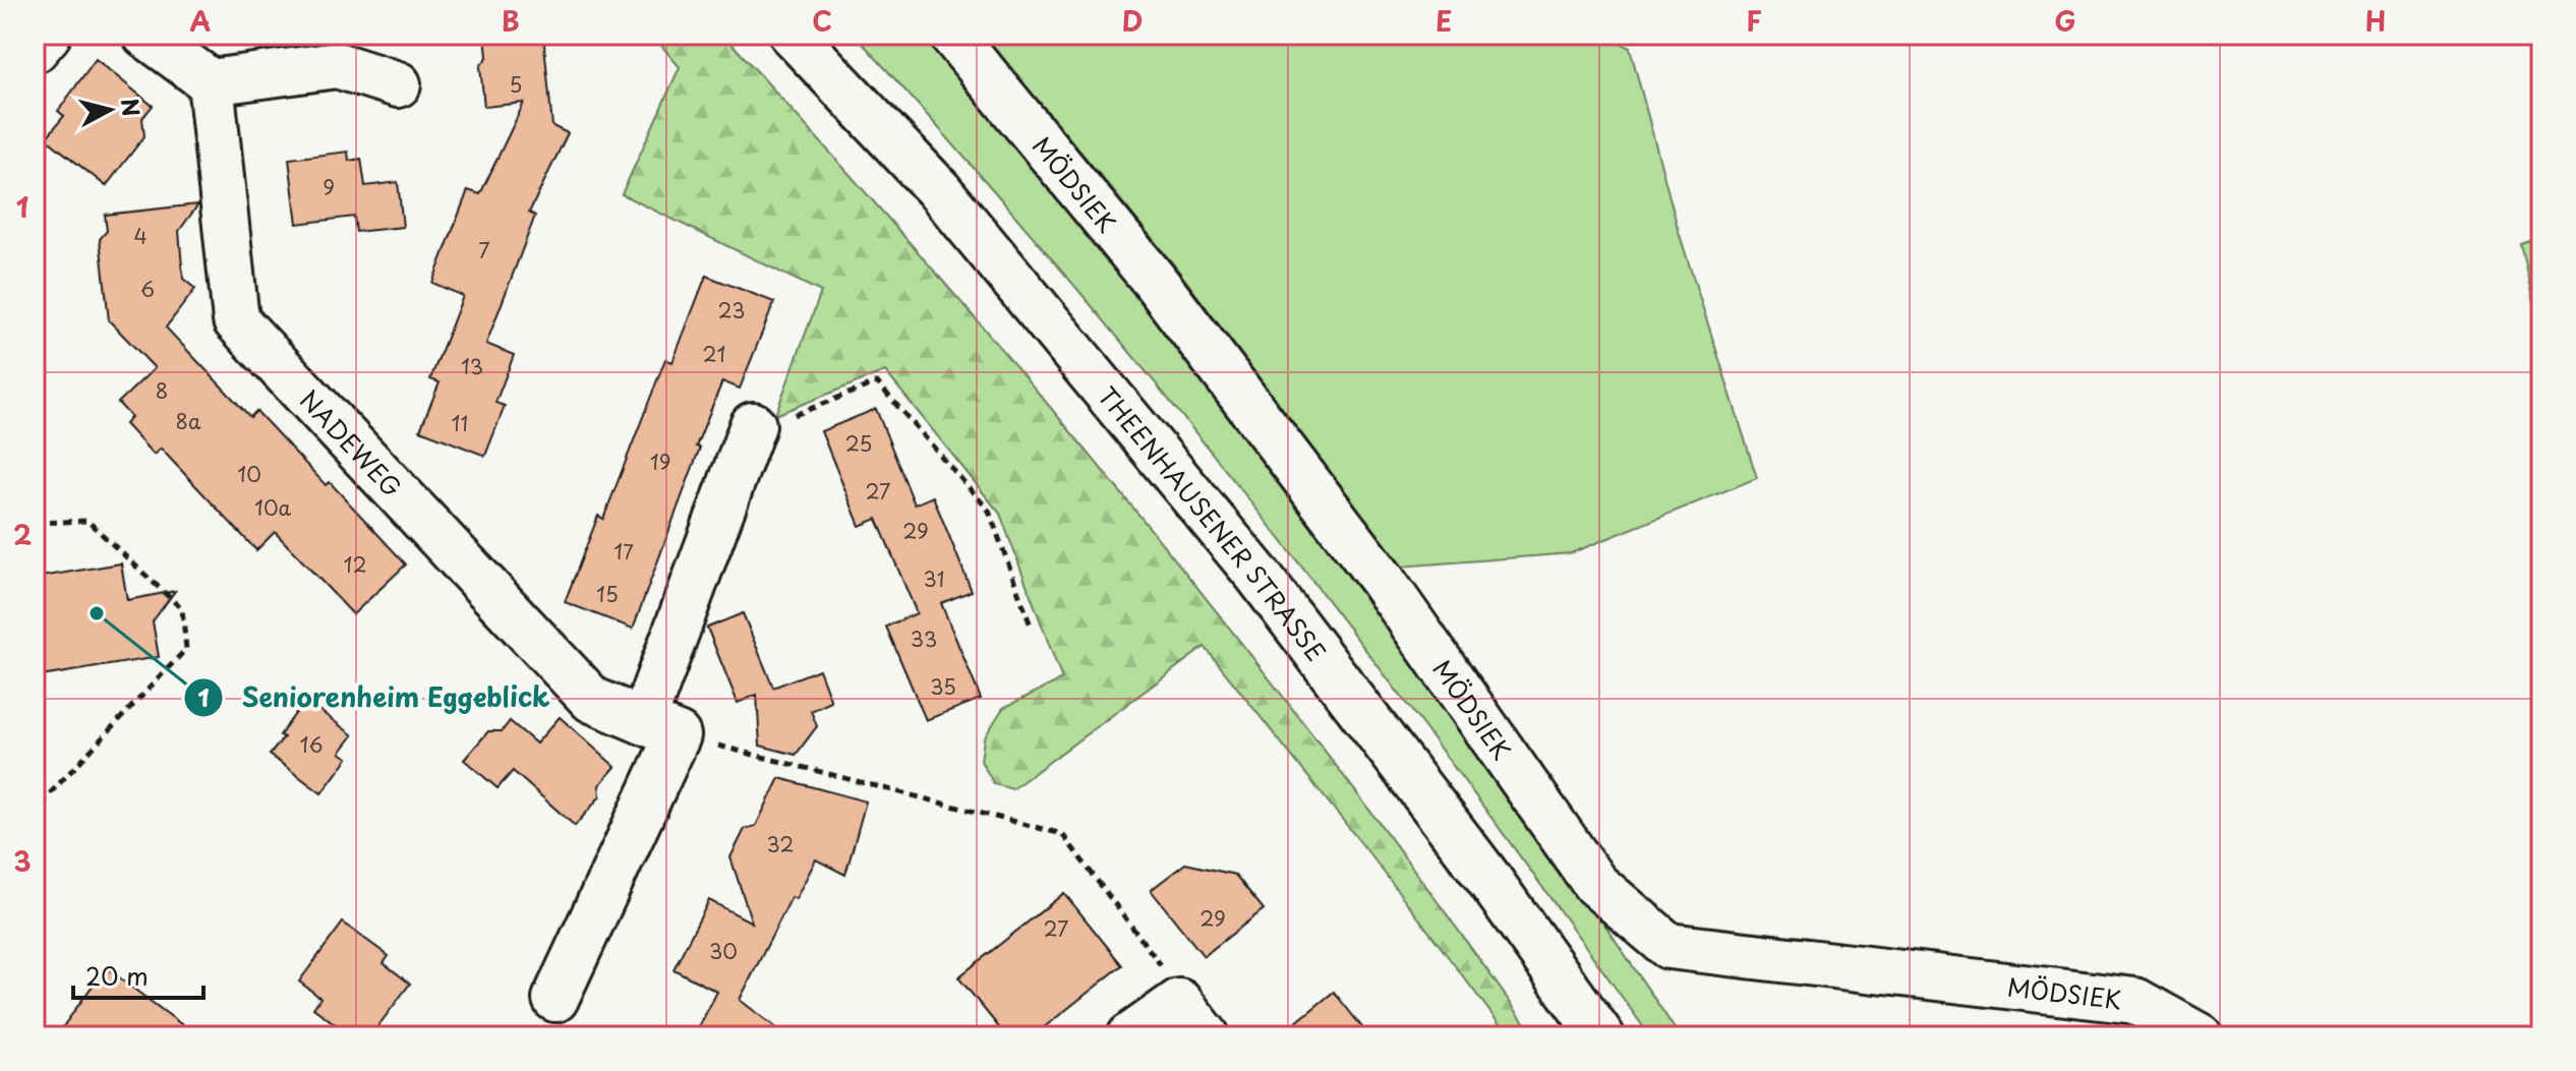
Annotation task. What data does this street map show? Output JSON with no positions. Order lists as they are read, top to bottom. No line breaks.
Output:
{"streets":{"street":["MÖDSIEK","NADEWEG","THEENHAUSENER STRASSE"]},"places":["Seniorenheim Eggeblick"],"house_numbers":["5","9","4","7","6","23","21","13","8","8a","11","25","19","10","27","10a","29","17","12","31","15","33","35","16","32","29","27","30"],"scale_bar":"20 m","north":"right","grid":{"columns":["A","B","C","D","E","F","G","H"],"rows":["1","2","3"]}}
